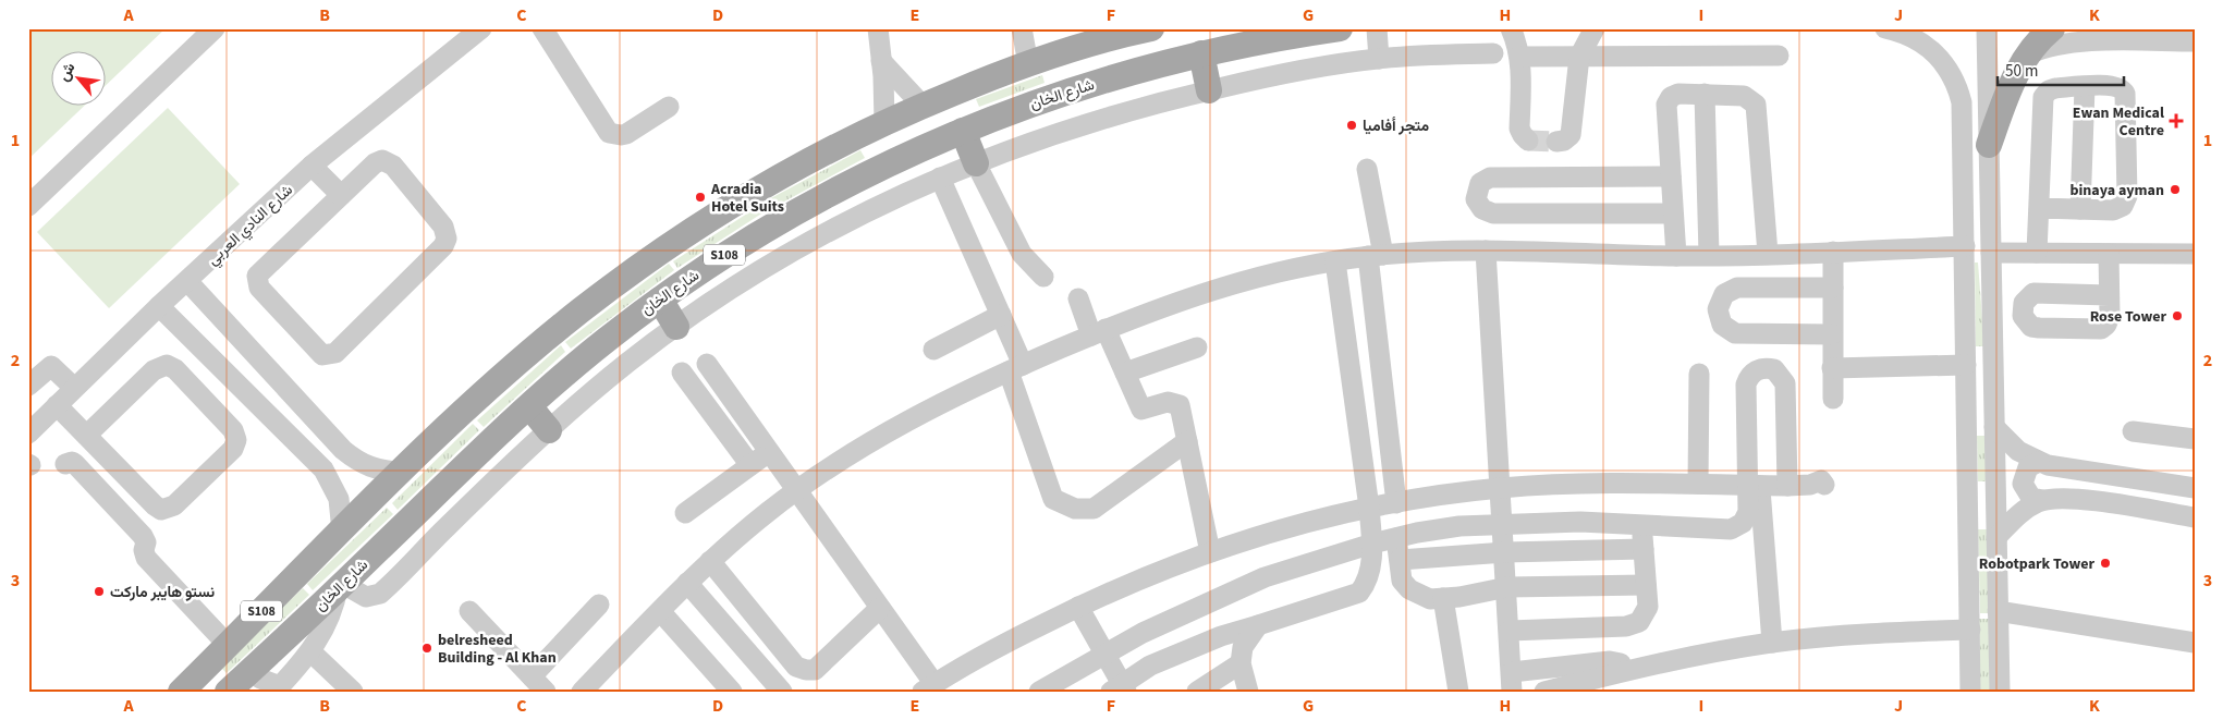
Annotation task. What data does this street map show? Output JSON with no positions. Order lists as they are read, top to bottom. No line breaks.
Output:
{"streets":{"main road":["شارع الخان","S108"],"street":["شارع النادي العربي"]},"places":{"health":["Ewan Medical Centre"],"other":["متجر أفاميا","binaya ayman","Acradia Hotel Suits","Rose Tower","Robotpark Tower","نستو هايبر ماركت","belresheed Building - Al Khan"]},"scale_bar":"50 m","north":"top left","grid":{"columns":["A","B","C","D","E","F","G","H","I","J","K"],"rows":["1","2","3"]}}
